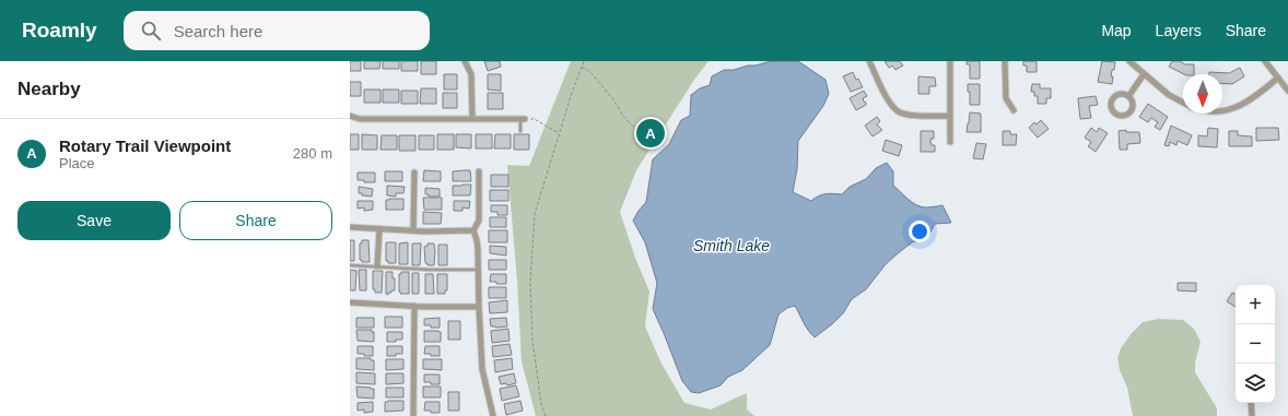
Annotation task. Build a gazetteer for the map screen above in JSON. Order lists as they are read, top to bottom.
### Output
{
  "water": ["Smith Lake"],
  "north": "bottom",
  "page": {
    "header": "Roamly",
    "search": "Search here",
    "nav": ["Map", "Layers", "Share"],
    "heading": "Nearby",
    "pins": "A",
    "list": [
      {
        "mark": "A",
        "name": "Rotary Trail Viewpoint",
        "note": "Place",
        "value": "280 m"
      }
    ],
    "buttons": ["Save", "Share"],
    "map_buttons": ["+", "−"]
  }
}
